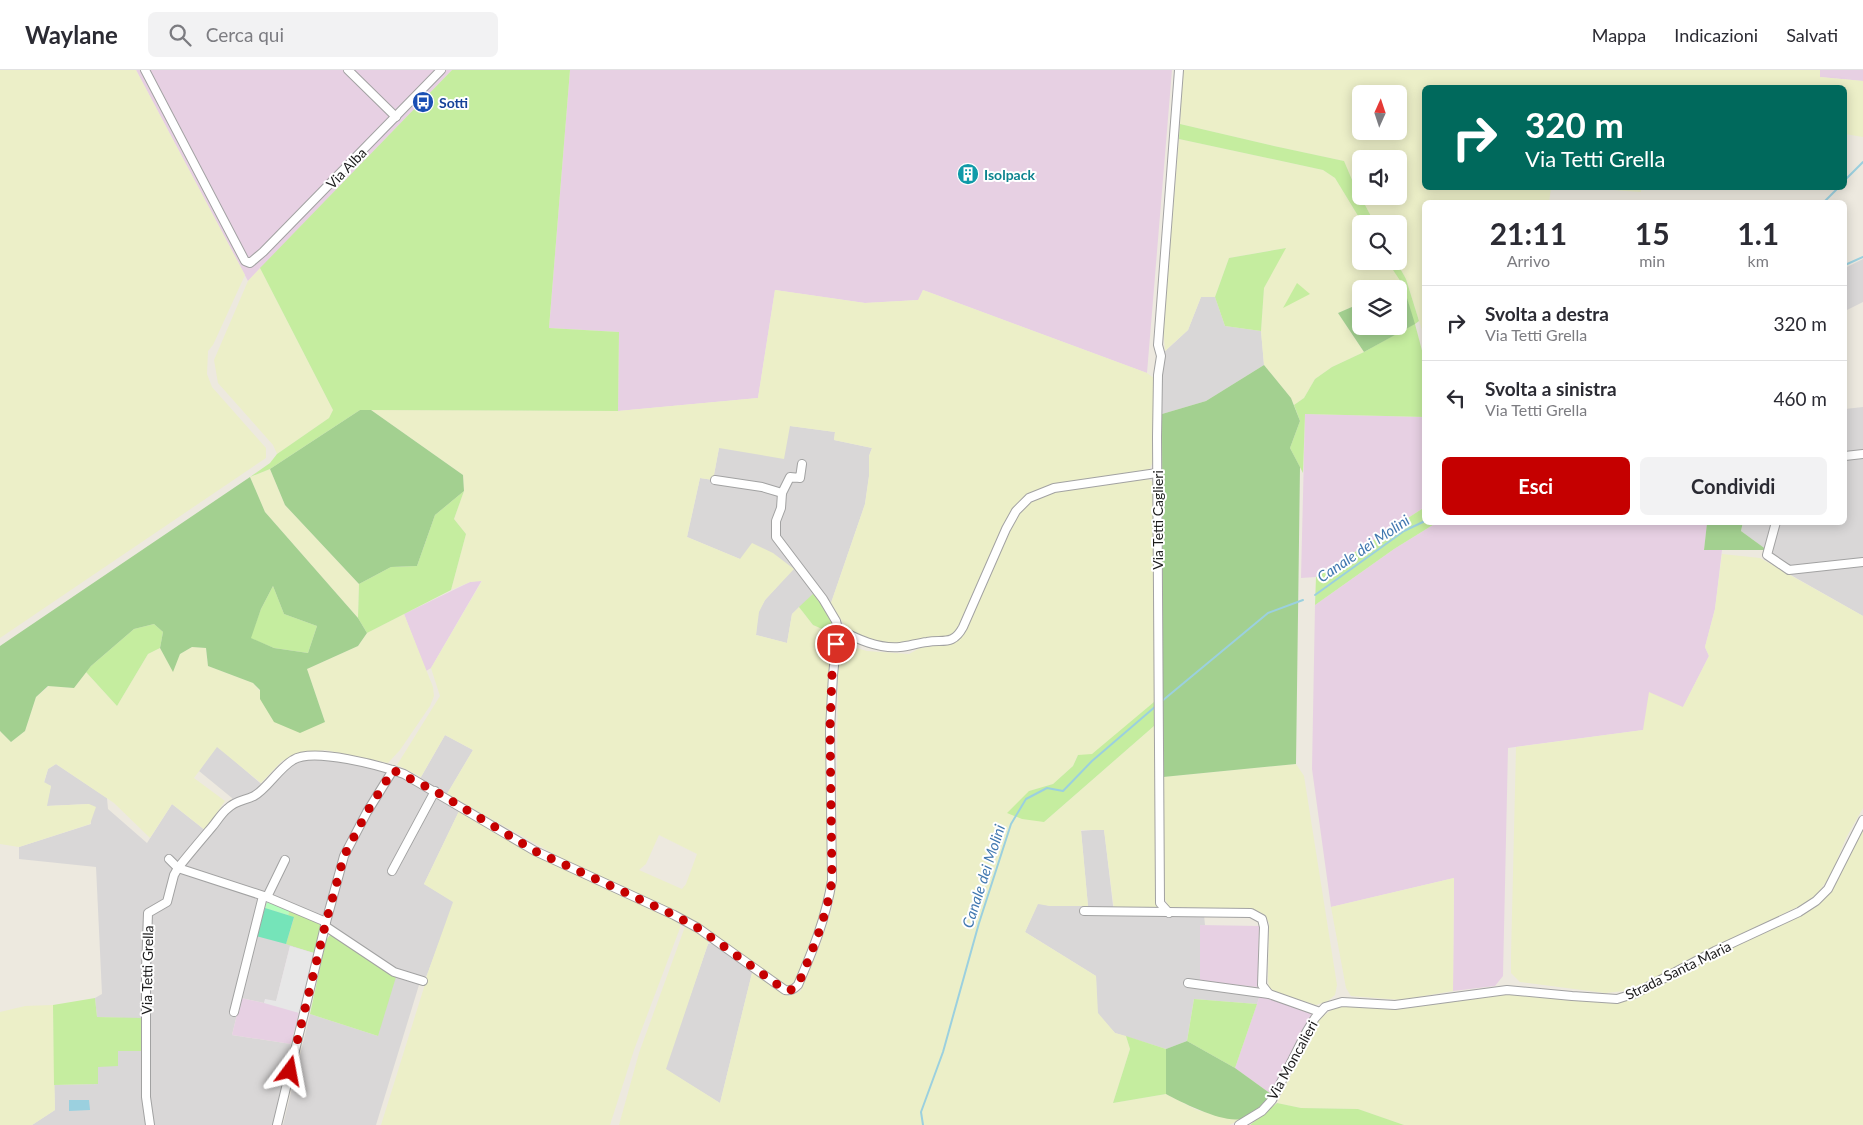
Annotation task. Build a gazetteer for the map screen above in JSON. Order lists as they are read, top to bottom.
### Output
{
  "streets": {
    "street": [
      "Via Alba",
      "Via Tetti Caglieri",
      "Via Tetti Grella",
      "Strada Santa Maria",
      "Via Moncalieri"
    ]
  },
  "crossings": [
    ["Strada Santa Maria", "Via Moncalieri"]
  ],
  "water": ["Canale dei Molini"],
  "places": {
    "bus stop": ["Sotti"],
    "building": ["Isolpack"]
  },
  "north": "top",
  "page": {
    "header": "Waylane",
    "search": "Cerca qui",
    "nav": ["Mappa", "Indicazioni", "Salvati"],
    "turn": ["320 m", "Via Tetti Grella"],
    "eta": [
      "21:11",
      "Arrivo",
      "15",
      "min",
      "1.1",
      "km"
    ],
    "list": [
      {
        "name": "Svolta a destra",
        "note": "Via Tetti Grella",
        "value": "320 m"
      },
      {
        "name": "Svolta a sinistra",
        "note": "Via Tetti Grella",
        "value": "460 m"
      }
    ],
    "buttons": ["Esci", "Condividi"]
  }
}
